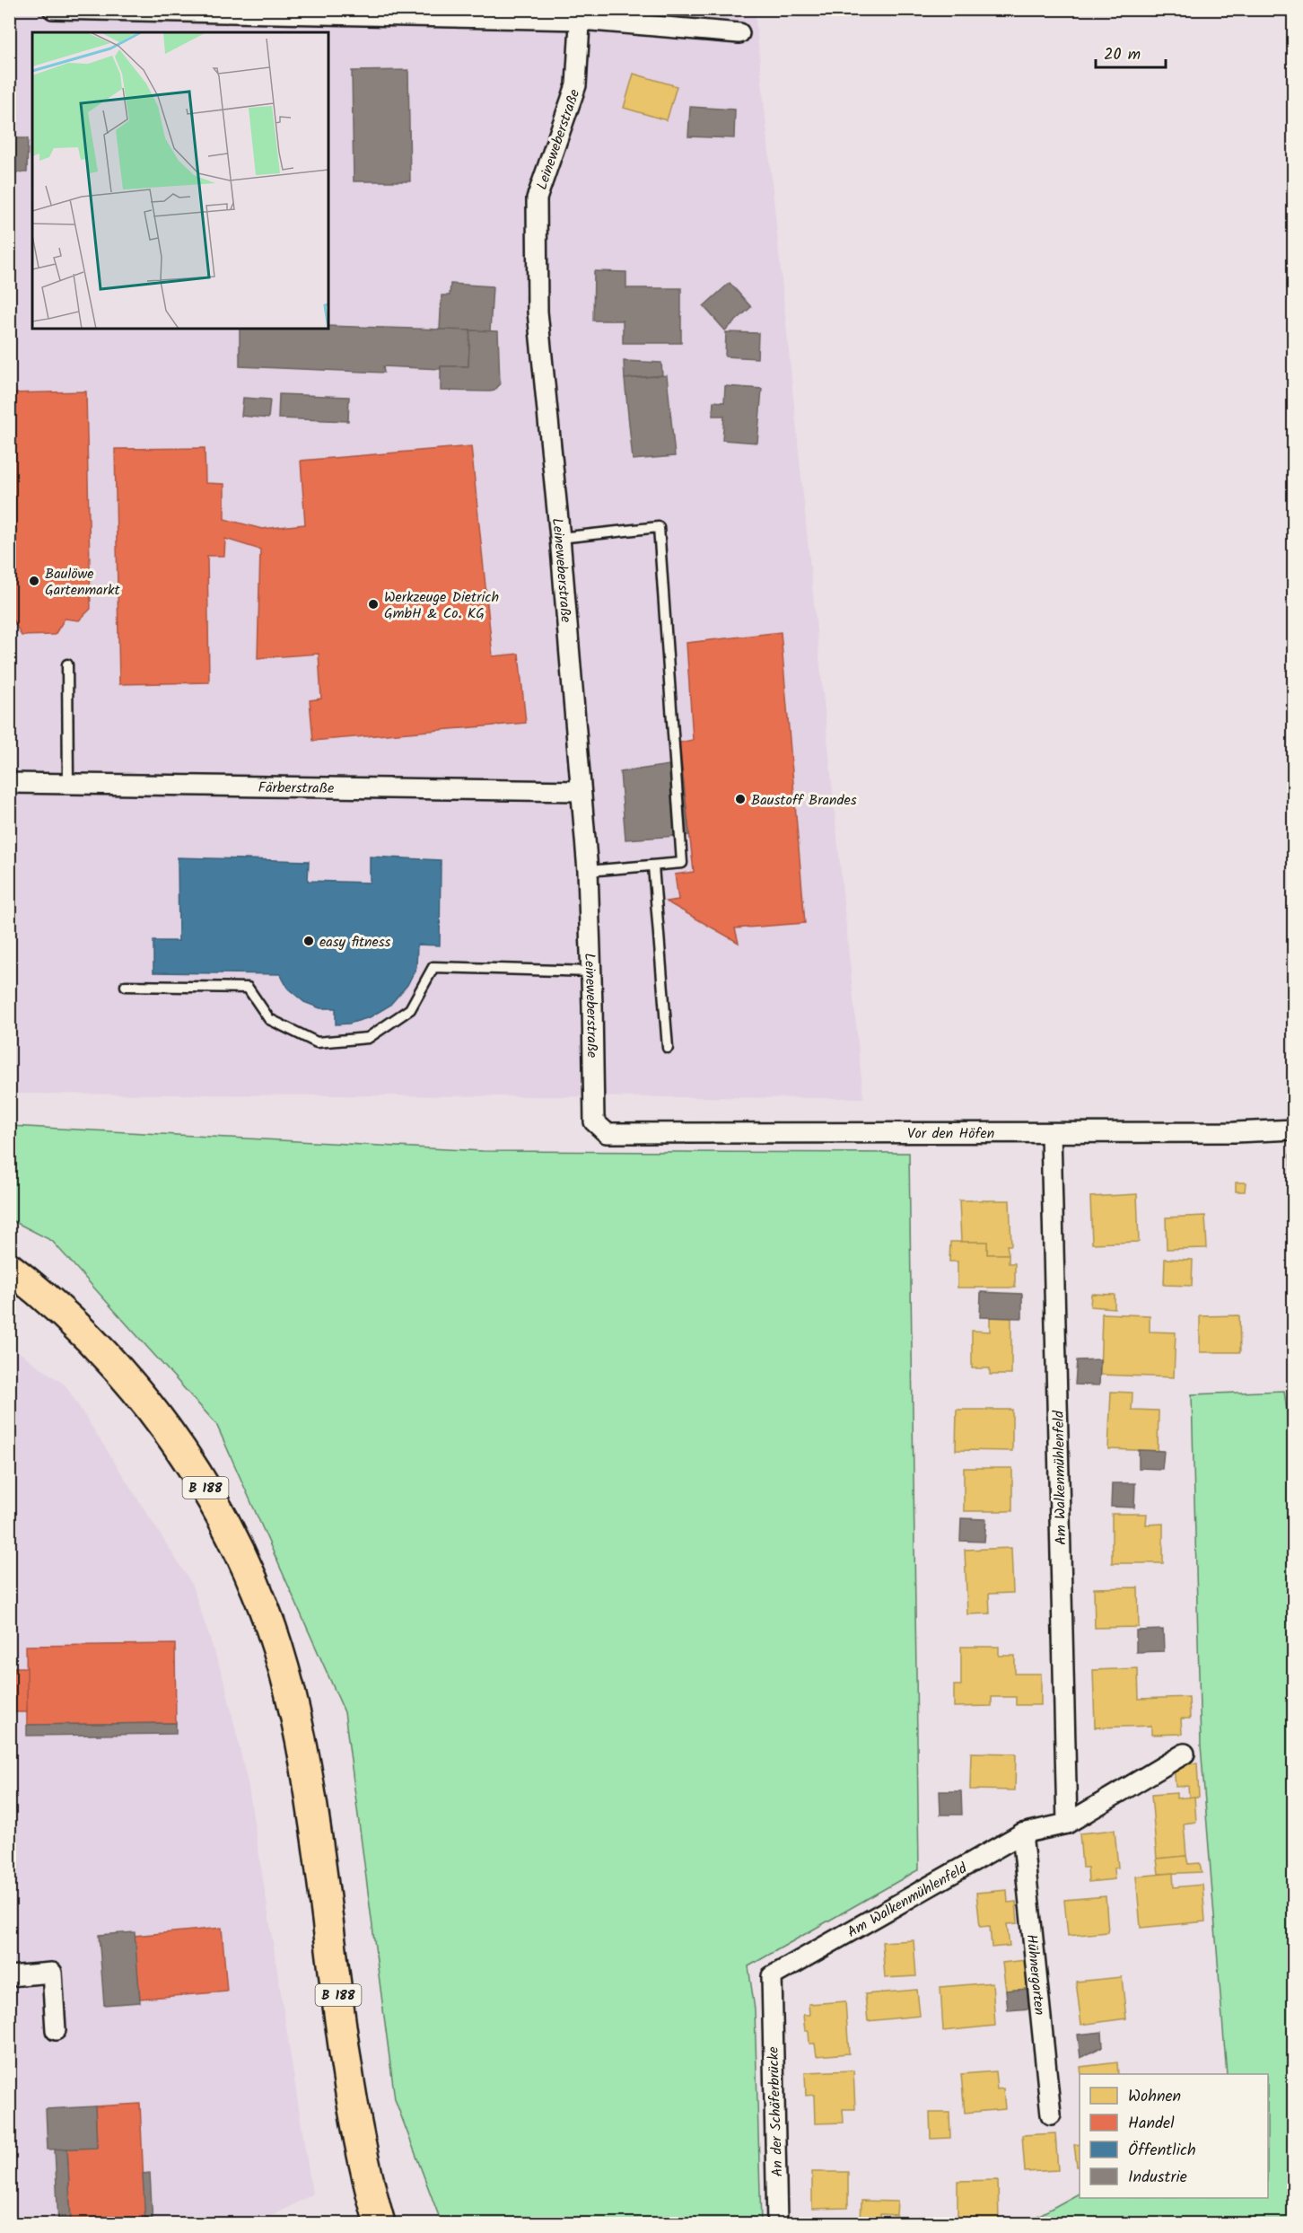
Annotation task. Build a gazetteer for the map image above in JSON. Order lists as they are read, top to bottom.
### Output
{
  "streets": {
    "main road": ["B 188"],
    "street": [
      "Leineweberstraße",
      "Färberstraße",
      "Vor den Höfen",
      "Am Walkenmühlenfeld",
      "Hühnergarten",
      "An der Schäferbrücke"
    ]
  },
  "crossings": [
    ["Leineweberstraße", "Färberstraße"],
    ["Leineweberstraße", "Vor den Höfen"],
    ["Vor den Höfen", "Am Walkenmühlenfeld"],
    ["Am Walkenmühlenfeld", "Hühnergarten"],
    ["Am Walkenmühlenfeld", "An der Schäferbrücke"]
  ],
  "places": [
    "Baulöwe Gartenmarkt",
    "Werkzeuge Dietrich GmbH & Co. KG",
    "Baustoff Brandes",
    "easy fitness"
  ],
  "legend": [
    "Wohnen",
    "Handel",
    "Öffentlich",
    "Industrie"
  ],
  "scale_bar": "20 m"
}
